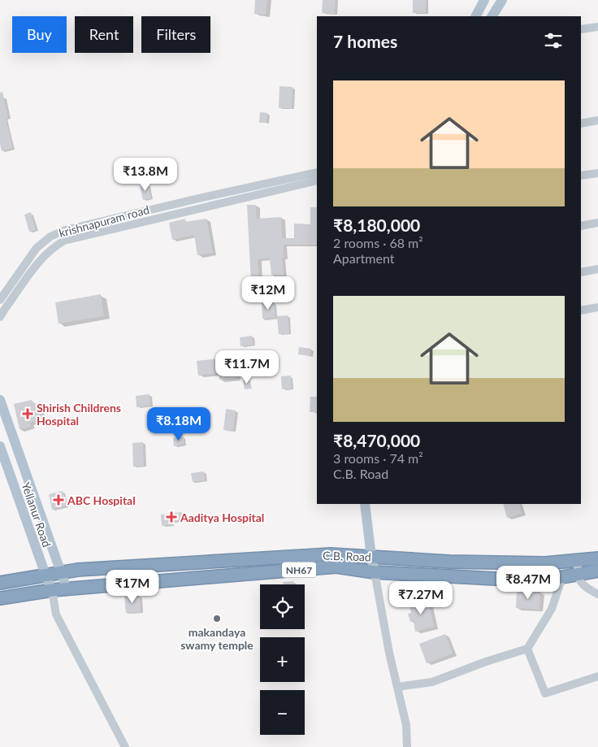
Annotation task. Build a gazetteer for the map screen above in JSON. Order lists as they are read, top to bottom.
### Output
{
  "streets": {
    "highway": ["C.B. Road", "NH67"],
    "main road": ["Yellanur Road"],
    "street": ["krishnapuram road"]
  },
  "crossings": [
    ["Yellanur Road", "C.B. Road"],
    ["Yellanur Road", "NH67"]
  ],
  "places": {
    "health": ["Shirish Childrens Hospital", "ABC Hospital", "Aaditya Hospital"],
    "other": ["makandaya swamy temple"]
  },
  "page": {
    "chip": ["Buy", "Rent", "Filters"],
    "heading": "7 homes",
    "list": [
      {
        "name": "₹8,180,000",
        "note": "2 rooms · 68 m² · Apartment"
      },
      {
        "name": "₹8,470,000",
        "note": "3 rooms · 74 m² · C.B. Road"
      }
    ],
    "price": [
      "₹13.8M",
      "₹12M",
      "₹11.7M",
      "₹8.18M",
      "₹8.47M",
      "₹17M",
      "₹7.27M"
    ],
    "map_buttons": ["+", "−"]
  }
}
